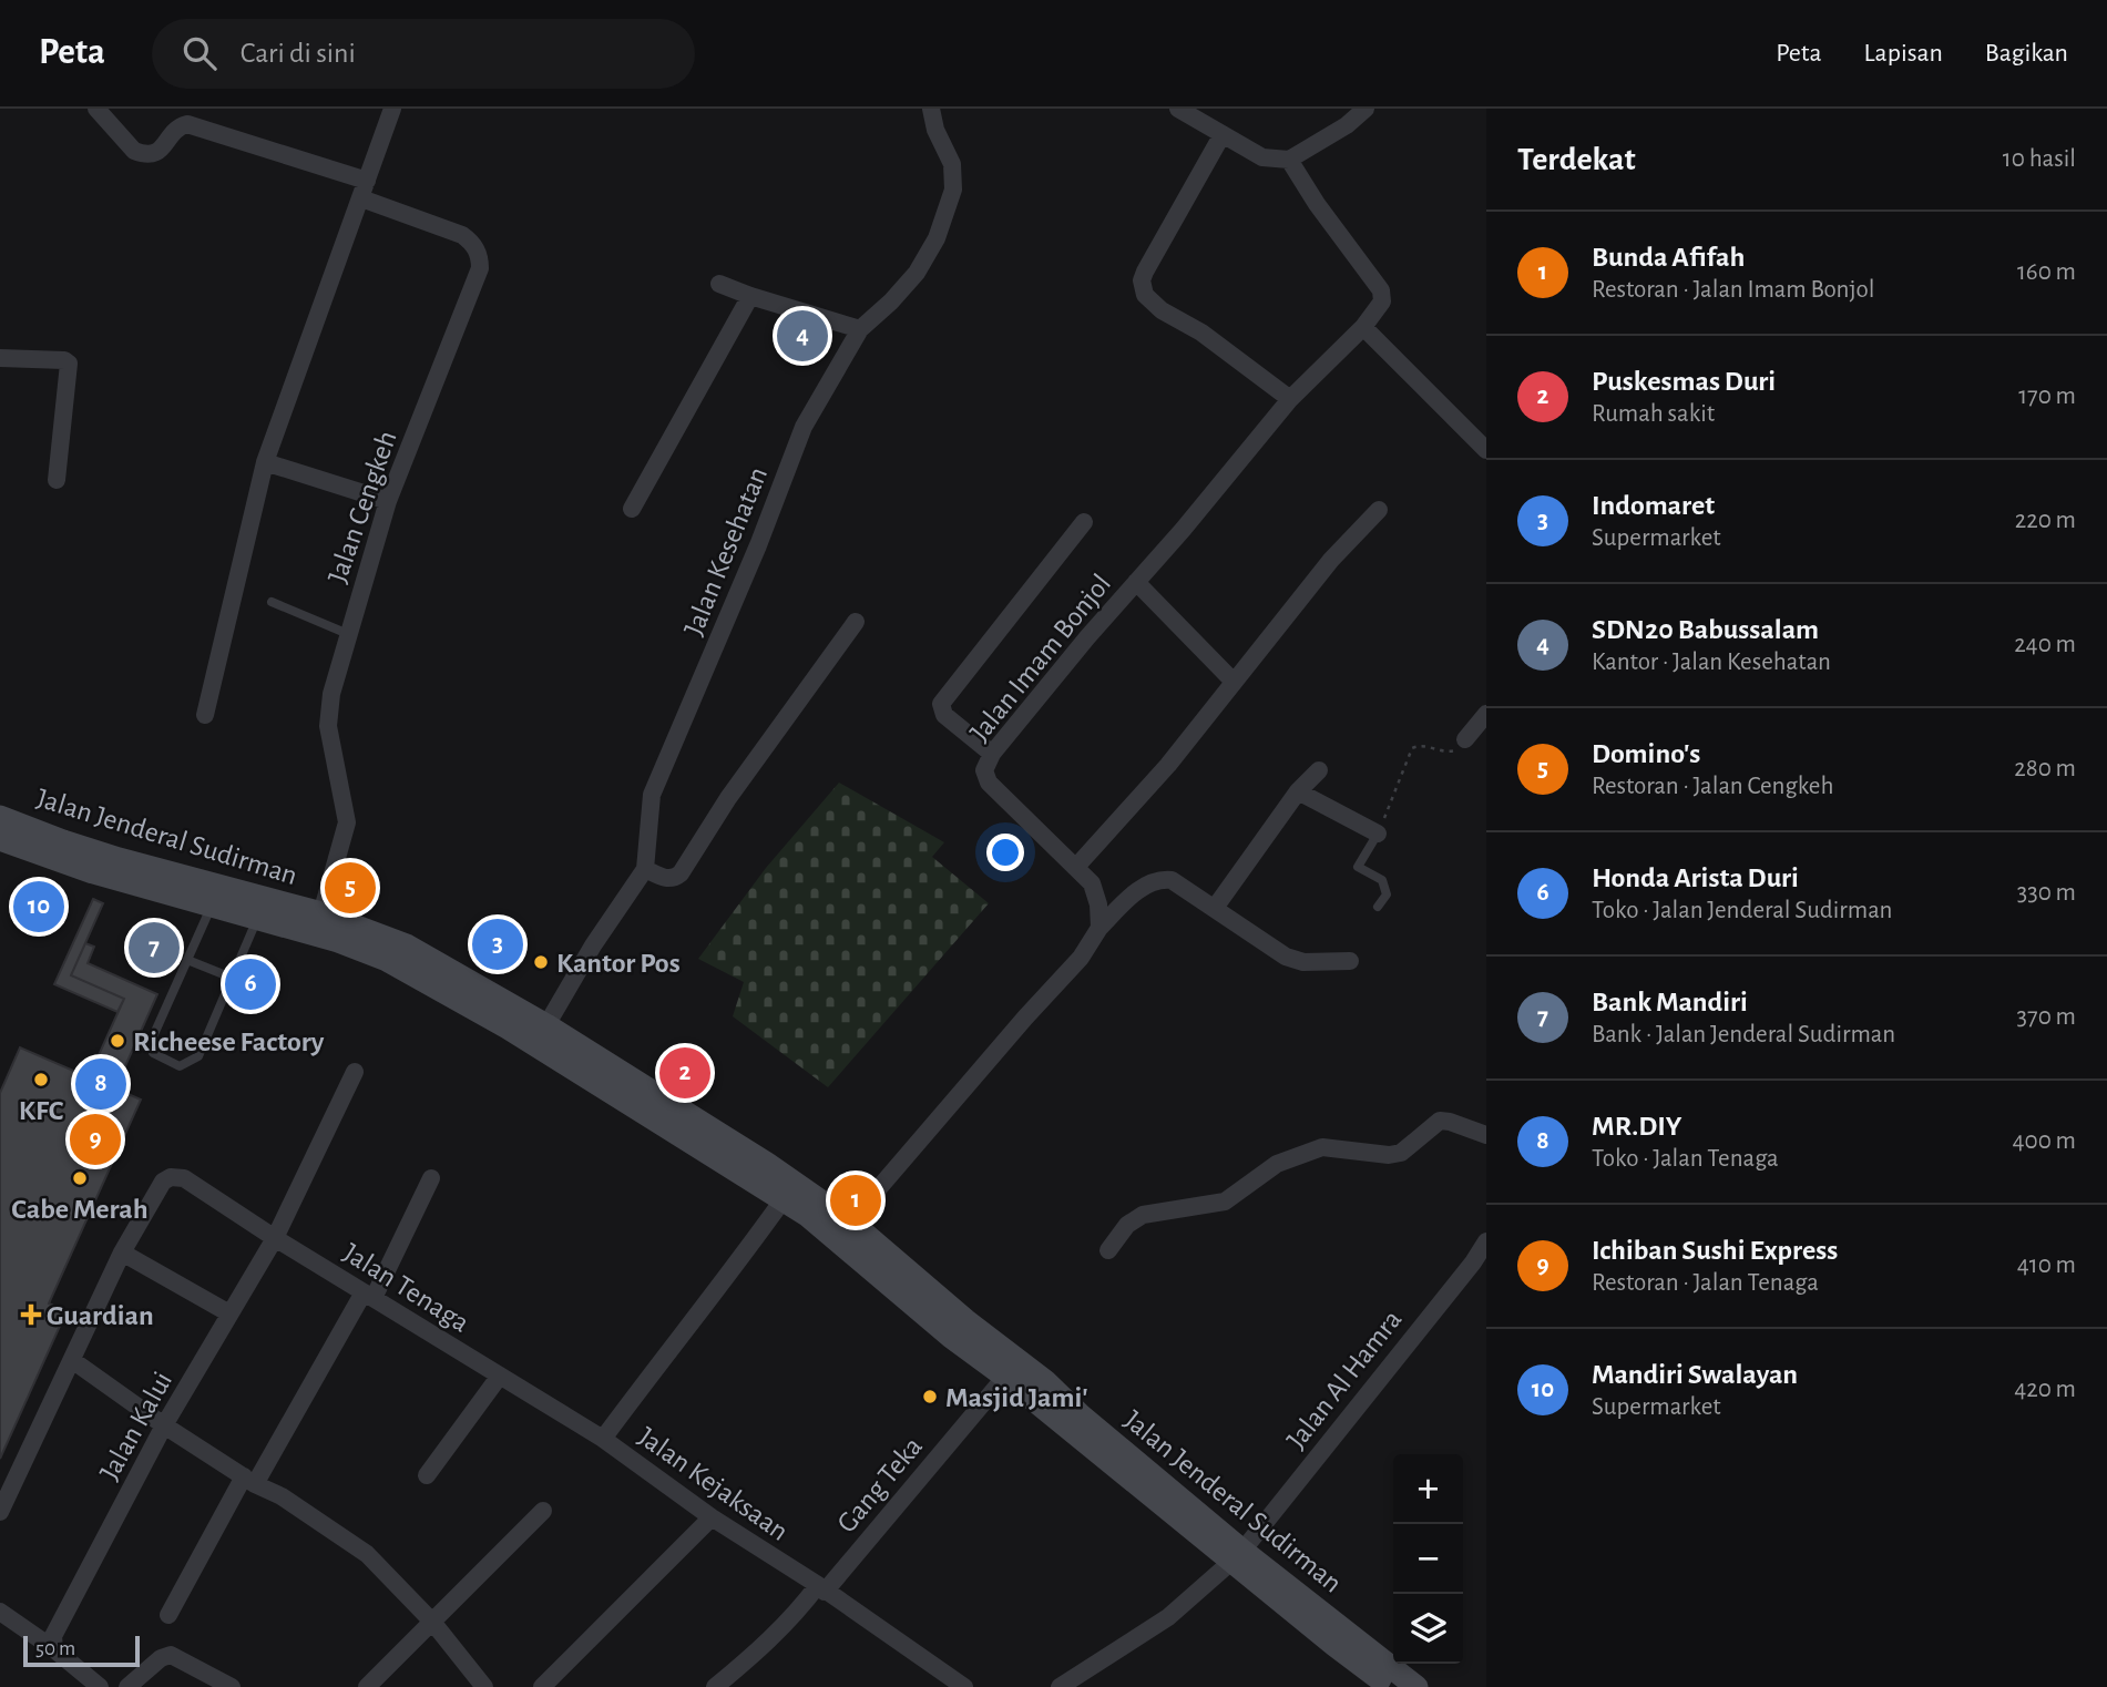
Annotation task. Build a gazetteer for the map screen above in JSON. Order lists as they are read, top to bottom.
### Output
{
  "streets": {
    "street": [
      "Jalan Cengkeh",
      "Jalan Kesehatan",
      "Jalan Imam Bonjol",
      "Jalan Jenderal Sudirman",
      "Jalan Tenaga",
      "Jalan Al Hamra",
      "Jalan Kalui",
      "Jalan Kejaksaan",
      "Gang Teka"
    ]
  },
  "crossings": [
    ["Jalan Cengkeh", "Jalan Jenderal Sudirman"],
    ["Jalan Kesehatan", "Jalan Jenderal Sudirman"],
    ["Jalan Jenderal Sudirman", "Jalan Al Hamra"],
    ["Jalan Jenderal Sudirman", "Jalan Kejaksaan"],
    ["Jalan Jenderal Sudirman", "Gang Teka"],
    ["Jalan Tenaga", "Jalan Kalui"],
    ["Jalan Tenaga", "Jalan Kejaksaan"],
    ["Jalan Kejaksaan", "Gang Teka"]
  ],
  "places": {
    "other": [
      "Kantor Pos",
      "Richeese Factory",
      "KFC",
      "Cabe Merah",
      "Masjid Jami'"
    ],
    "health": ["Guardian"]
  },
  "scale_bar": "50 m",
  "page": {
    "header": "Peta",
    "search": "Cari di sini",
    "nav": ["Peta", "Lapisan", "Bagikan"],
    "heading": ["Terdekat", "10 hasil"],
    "list": [
      {
        "mark": "1",
        "name": "Bunda Afifah",
        "note": "Restoran · Jalan Imam Bonjol",
        "value": "160 m"
      },
      {
        "mark": "2",
        "name": "Puskesmas Duri",
        "note": "Rumah sakit",
        "value": "170 m"
      },
      {
        "mark": "3",
        "name": "Indomaret",
        "note": "Supermarket",
        "value": "220 m"
      },
      {
        "mark": "4",
        "name": "SDN20 Babussalam",
        "note": "Kantor · Jalan Kesehatan",
        "value": "240 m"
      },
      {
        "mark": "5",
        "name": "Domino's",
        "note": "Restoran · Jalan Cengkeh",
        "value": "280 m"
      },
      {
        "mark": "6",
        "name": "Honda Arista Duri",
        "note": "Toko · Jalan Jenderal Sudirman",
        "value": "330 m"
      },
      {
        "mark": "7",
        "name": "Bank Mandiri",
        "note": "Bank · Jalan Jenderal Sudirman",
        "value": "370 m"
      },
      {
        "mark": "8",
        "name": "MR.DIY",
        "note": "Toko · Jalan Tenaga",
        "value": "400 m"
      },
      {
        "mark": "9",
        "name": "Ichiban Sushi Express",
        "note": "Restoran · Jalan Tenaga",
        "value": "410 m"
      },
      {
        "mark": "10",
        "name": "Mandiri Swalayan",
        "note": "Supermarket",
        "value": "420 m"
      }
    ],
    "pins": [
      "4",
      "5",
      "10",
      "3",
      "7",
      "6",
      "2",
      "8",
      "9",
      "1"
    ],
    "map_buttons": ["+", "−"],
    "scale": "50 m"
  }
}
